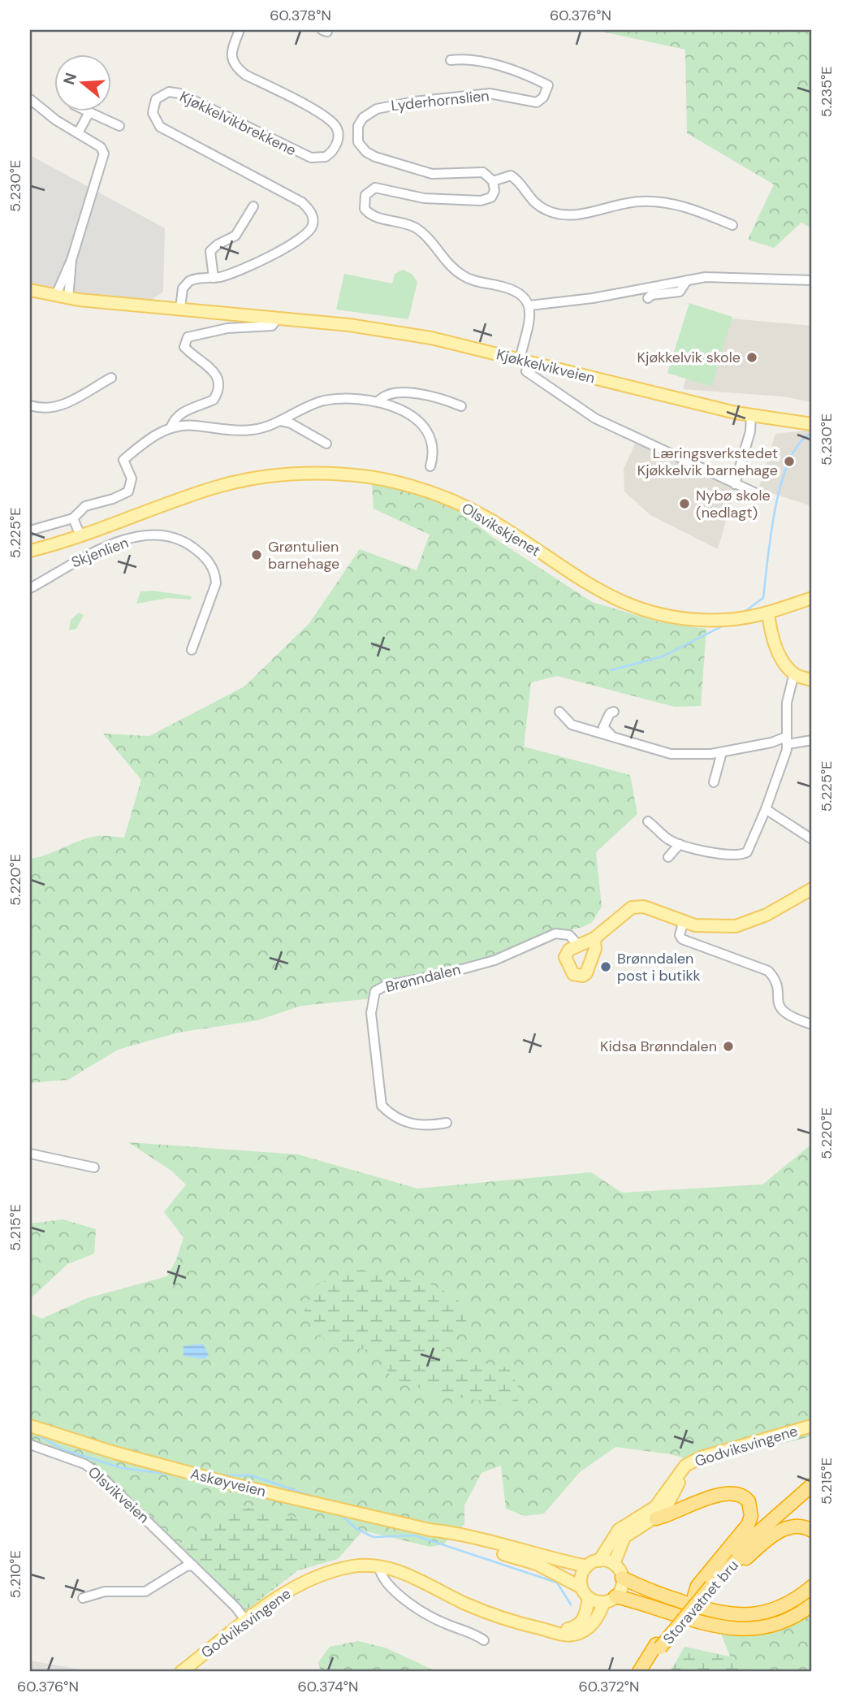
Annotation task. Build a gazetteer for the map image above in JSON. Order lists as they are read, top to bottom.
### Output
{
  "streets": {
    "highway": ["Storavatnet bru"],
    "main road": [
      "Kjøkkelvikveien",
      "Olsvikskjenet",
      "Godviksvingene",
      "Askøyveien"
    ],
    "street": [
      "Lyderhornslien",
      "Kjøkkelvikbrekkene",
      "Skjenlien",
      "Brønndalen",
      "Olsvikveien"
    ]
  },
  "crossings": [
    ["Kjøkkelvikbrekkene", "Kjøkkelvikveien"],
    ["Godviksvingene", "Askøyveien"],
    ["Godviksvingene", "Olsvikveien"]
  ],
  "places": [
    "Kjøkkelvik skole",
    "Læringsverkstedet Kjøkkelvik barnehage",
    "Nybø skole (nedlagt)",
    "Grøntulien barnehage",
    "Brønndalen post i butikk",
    "Kidsa Brønndalen"
  ],
  "north": "left",
  "coordinates": [
    "60.378°N",
    "60.376°N",
    "5.235°E",
    "5.230°E",
    "5.225°E",
    "5.220°E",
    "5.215°E",
    "5.210°E",
    "60.374°N",
    "60.372°N"
  ]
}
